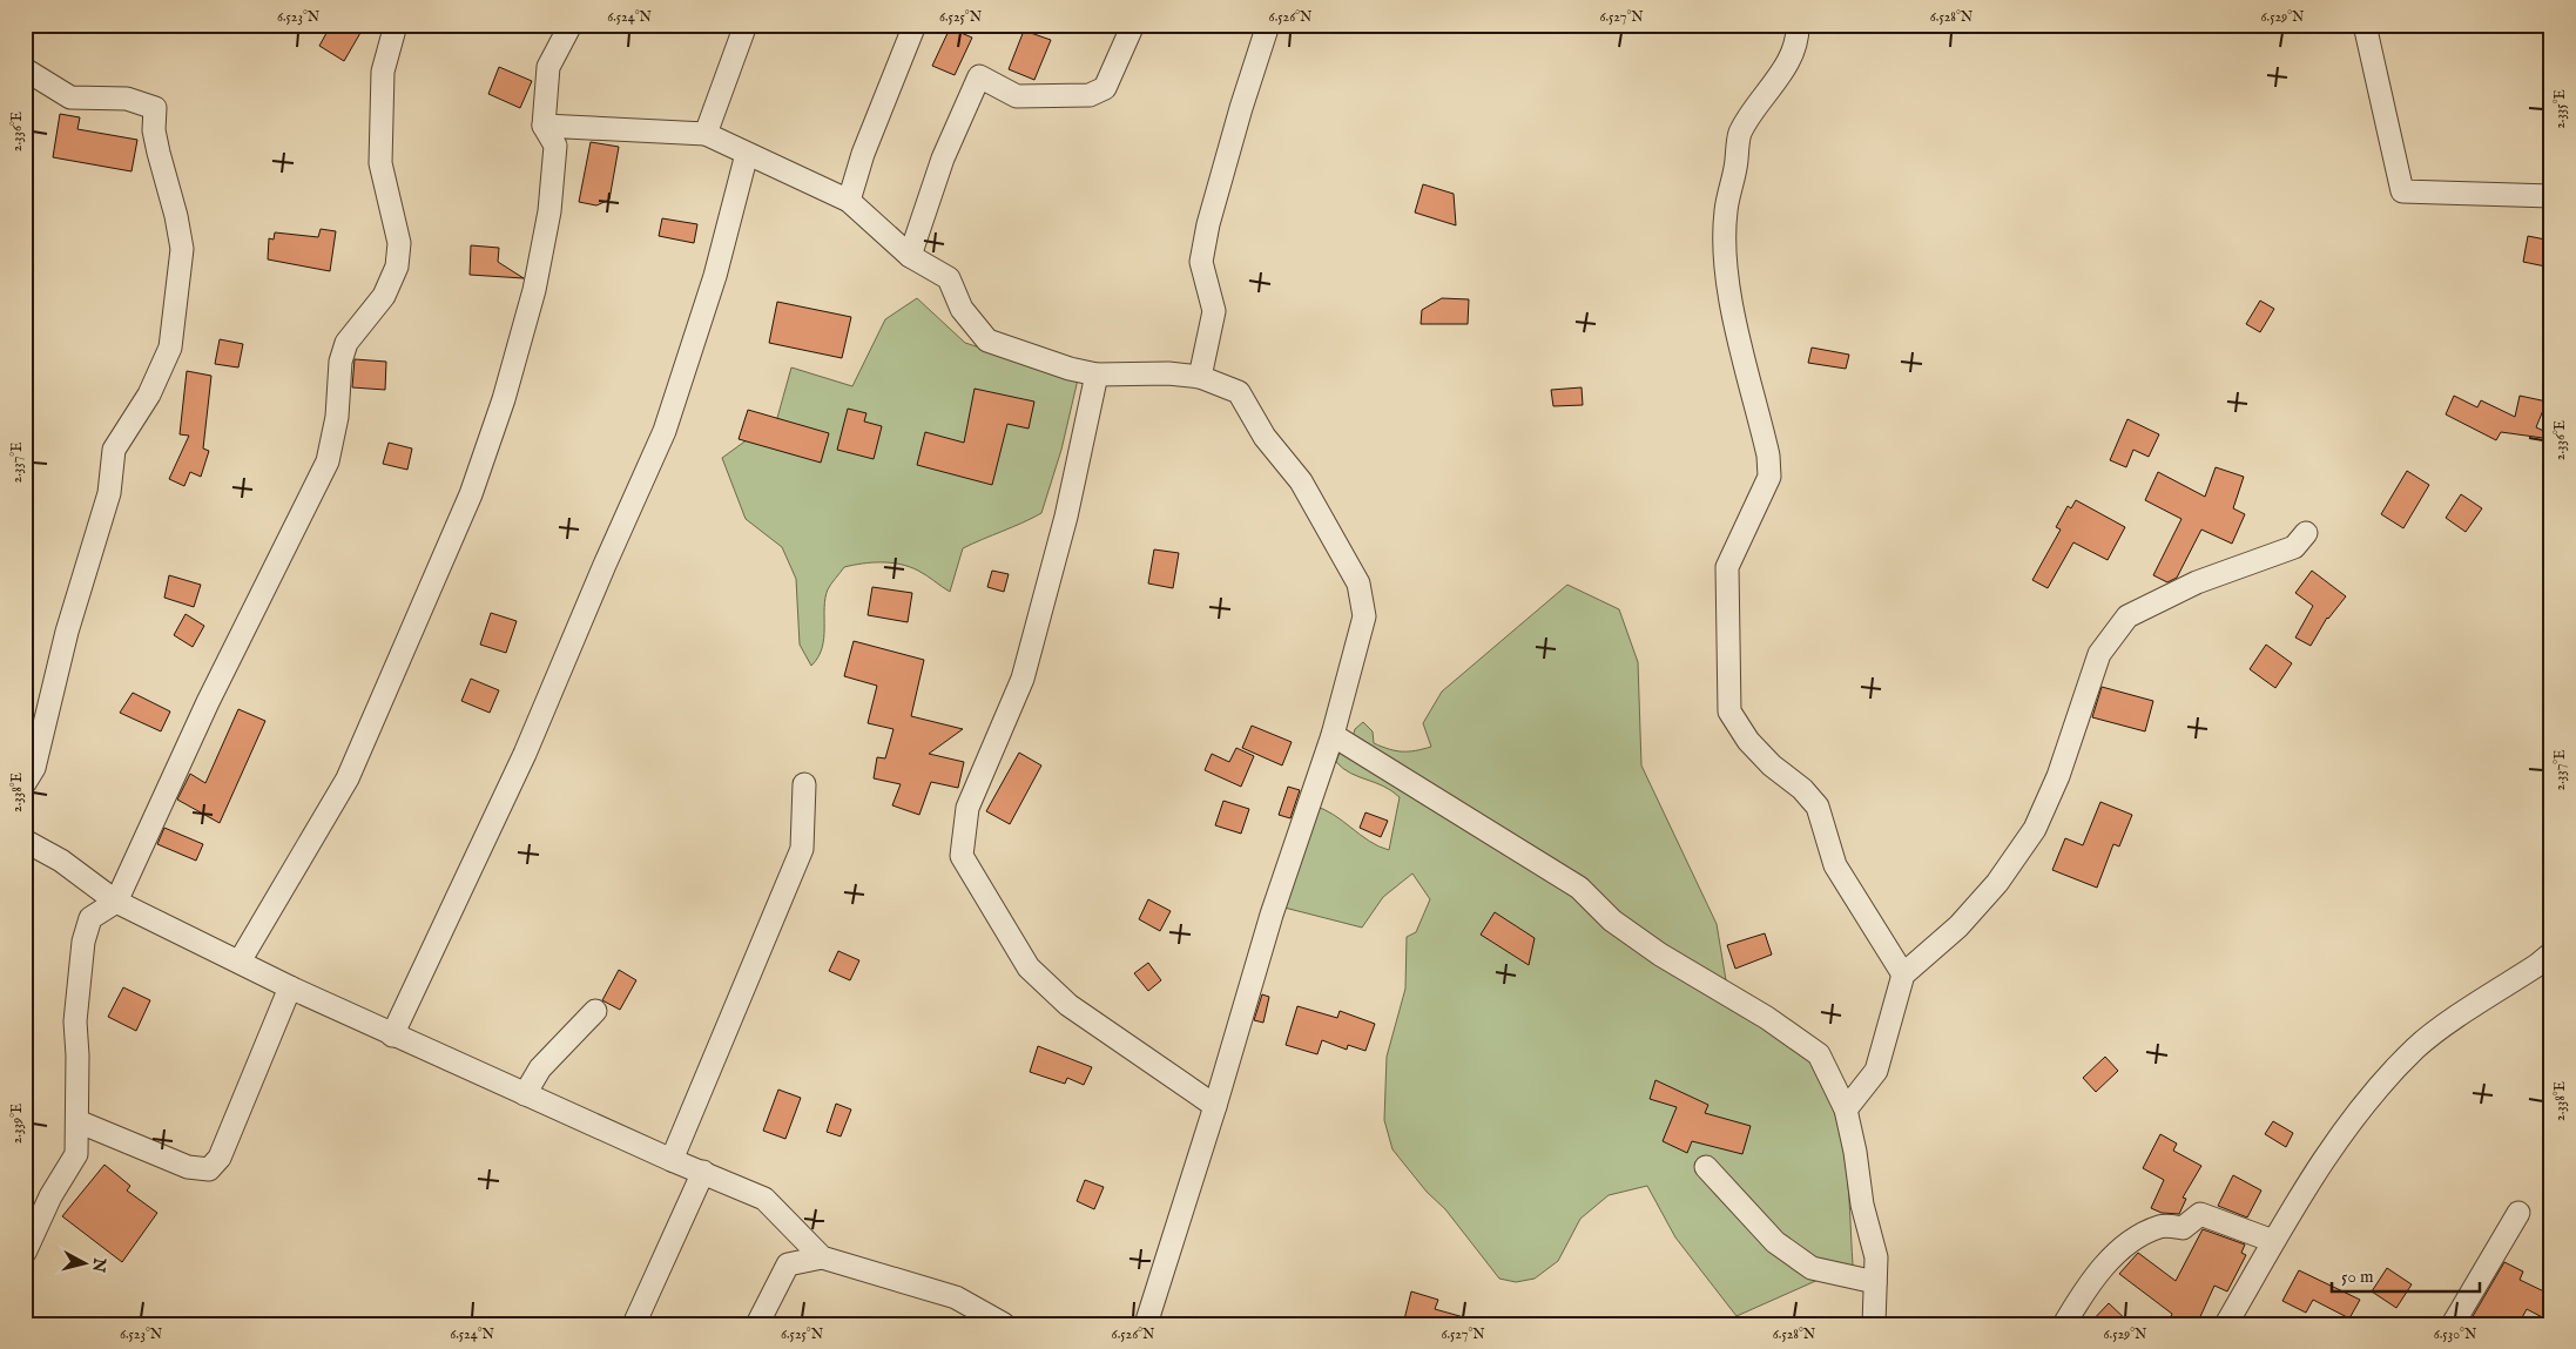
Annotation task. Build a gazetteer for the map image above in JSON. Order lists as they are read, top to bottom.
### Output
{
  "scale_bar": "50 m",
  "north": "right",
  "coordinates": [
    "6.523°N",
    "6.524°N",
    "6.525°N",
    "6.526°N",
    "6.527°N",
    "6.528°N",
    "6.529°N",
    "2.335°E",
    "2.336°E",
    "2.337°E",
    "2.338°E",
    "2.339°E",
    "6.530°N"
  ]
}
